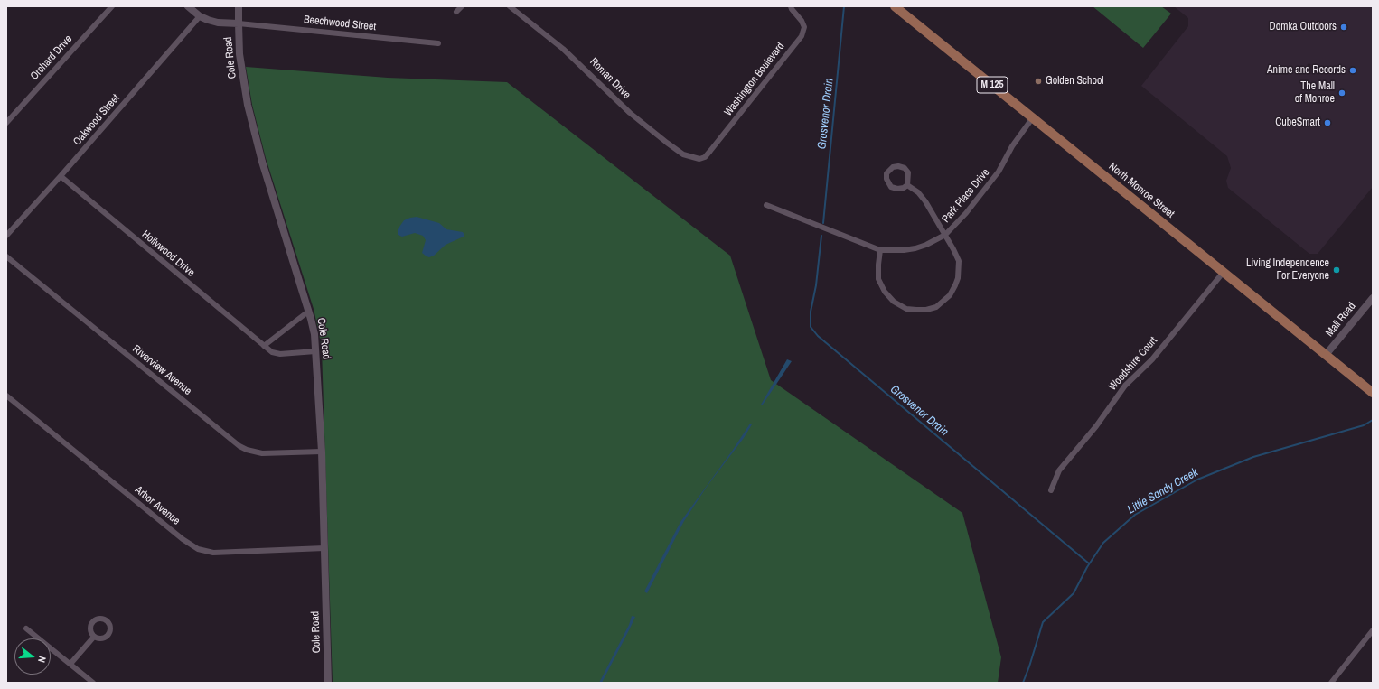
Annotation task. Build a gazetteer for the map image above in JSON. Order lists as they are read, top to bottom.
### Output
{
  "streets": {
    "main road": ["M 125", "North Monroe Street"],
    "street": [
      "Beechwood Street",
      "Orchard Drive",
      "Cole Road",
      "Roman Drive",
      "Washington Boulevard",
      "Oakwood Street",
      "Park Place Drive",
      "Hollywood Drive",
      "Mall Road",
      "Woodshire Court",
      "Riverview Avenue",
      "Arbor Avenue"
    ]
  },
  "crossings": [
    ["Beechwood Street", "Cole Road"],
    ["Cole Road", "Hollywood Drive"],
    ["Cole Road", "Riverview Avenue"],
    ["Cole Road", "Arbor Avenue"],
    ["Roman Drive", "Washington Boulevard"],
    ["Oakwood Street", "Hollywood Drive"],
    ["North Monroe Street", "Park Place Drive"],
    ["North Monroe Street", "Mall Road"],
    ["North Monroe Street", "Woodshire Court"]
  ],
  "water": ["Grosvenor Drain", "Little Sandy Creek"],
  "places": [
    "Domka Outdoors",
    "Anime and Records",
    "Golden School",
    "The Mall of Monroe",
    "CubeSmart",
    "Living Independence For Everyone"
  ],
  "north": "right"
}
